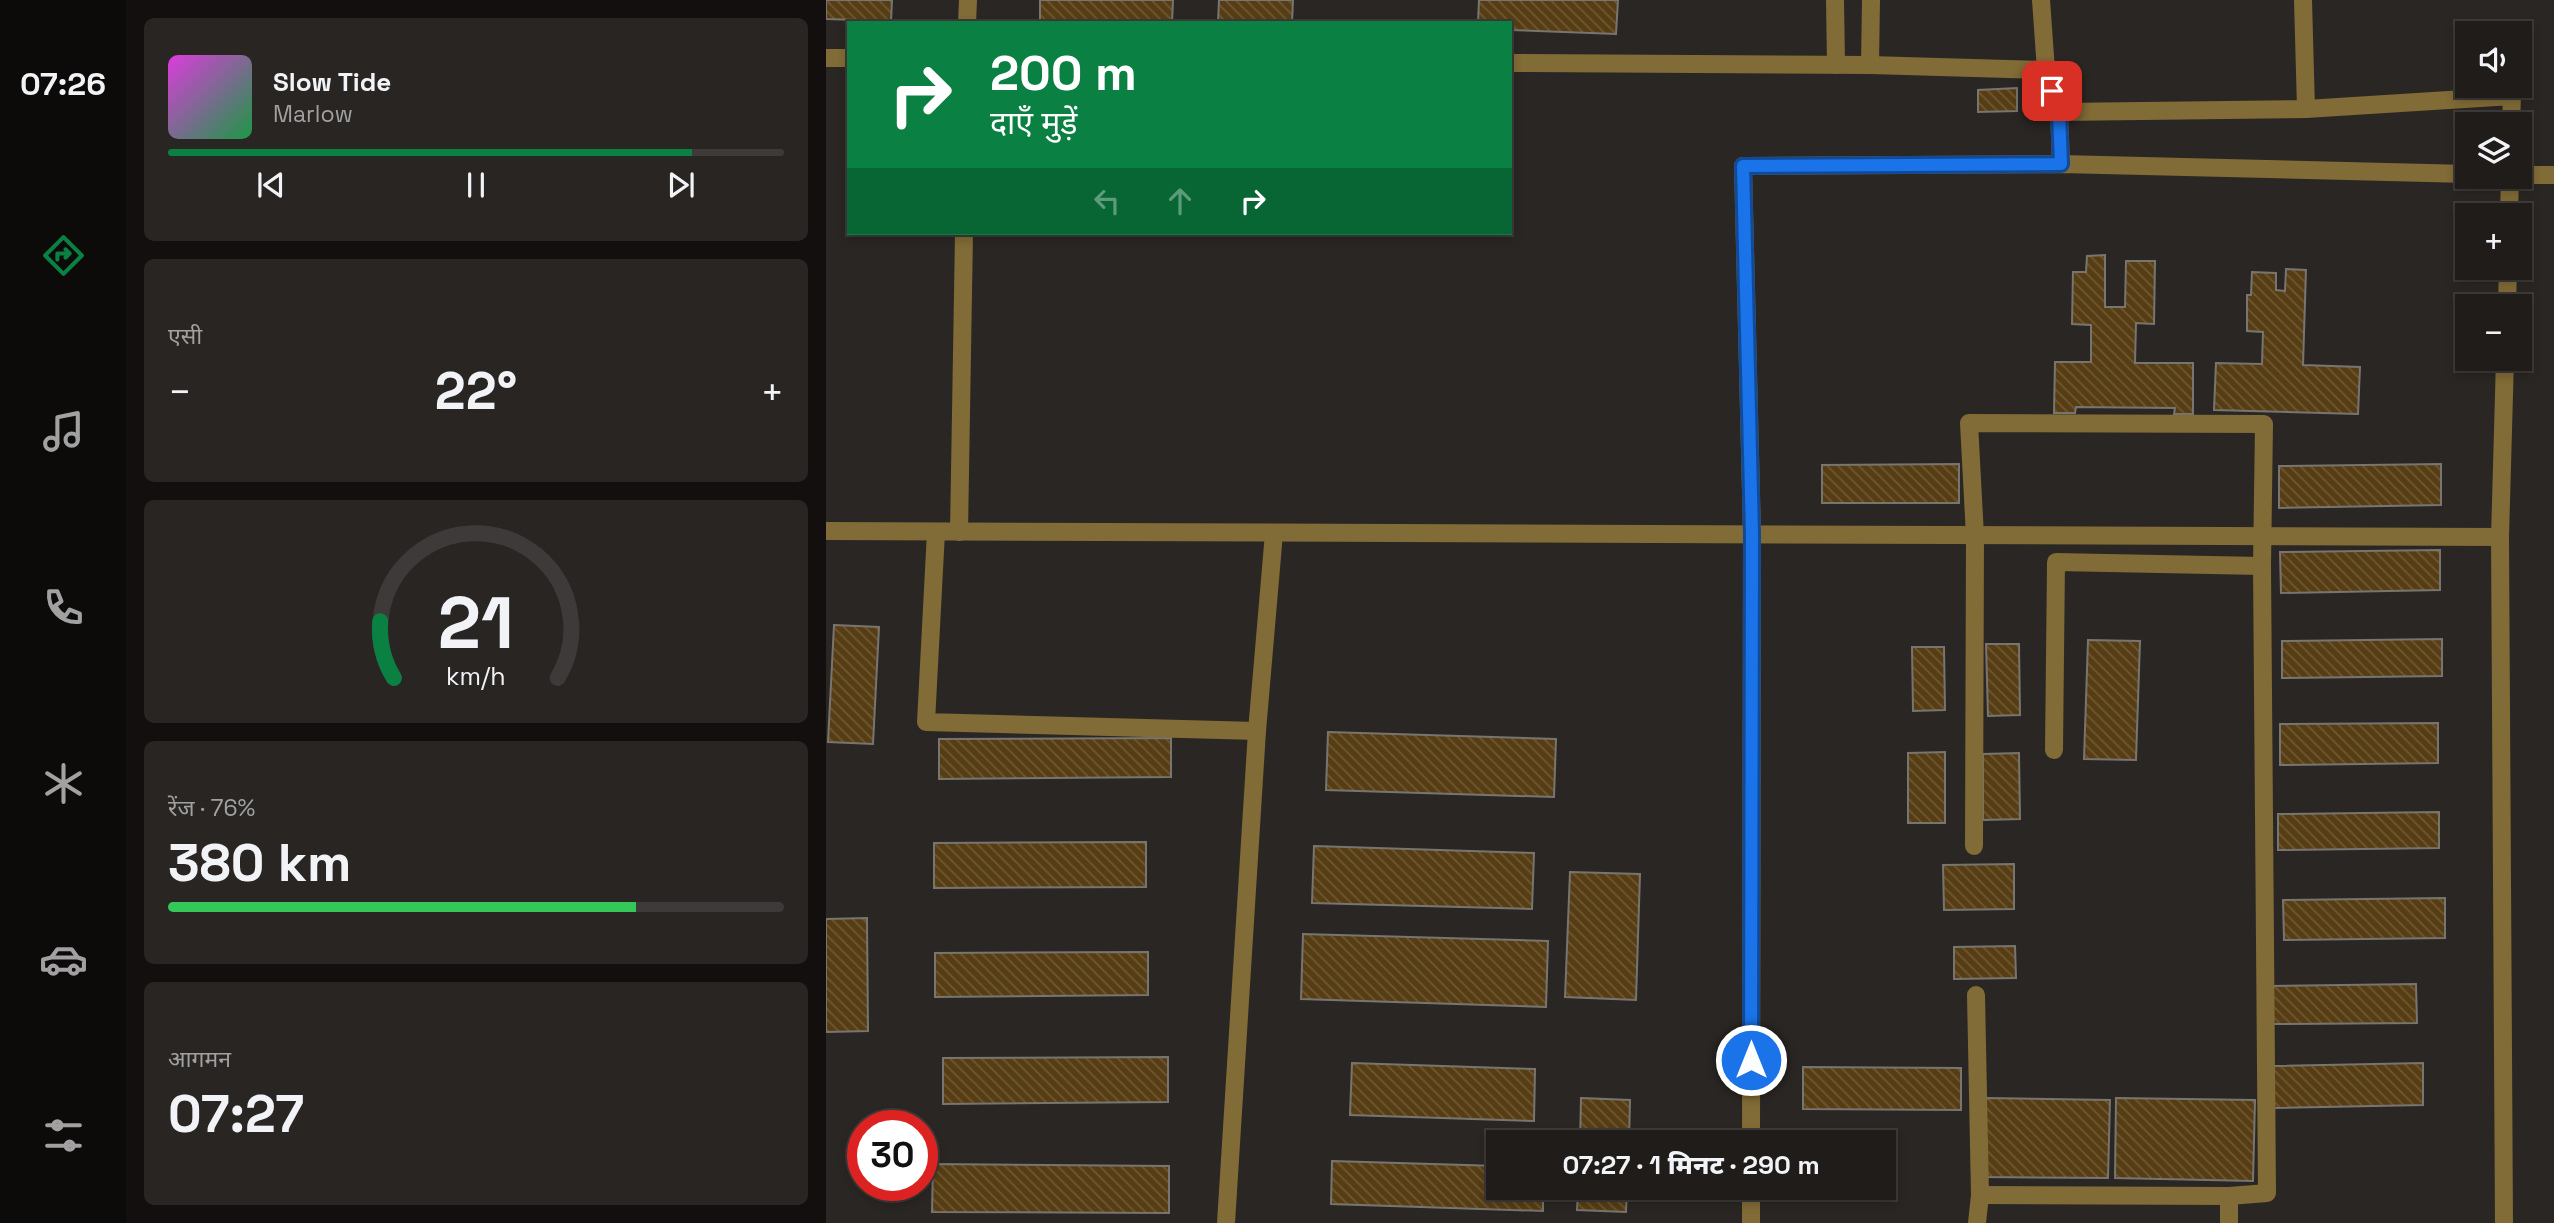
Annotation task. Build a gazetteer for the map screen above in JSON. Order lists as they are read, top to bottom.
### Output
{
  "page": {
    "tabs": "07:26",
    "map_buttons": ["+", "−"],
    "turn": ["200 m", "दाएँ मुड़ें"],
    "song": ["Slow Tide", "Marlow"],
    "tile": [
      "एसी",
      ["रेंज · 76%", "380 km"],
      ["आगमन", "07:27"]
    ],
    "heat": ["−", "22°", "+"],
    "limit": "30",
    "trip": "07:27 · 1 मिनट · 290 m",
    "gauge": ["21", "km/h"]
  }
}
